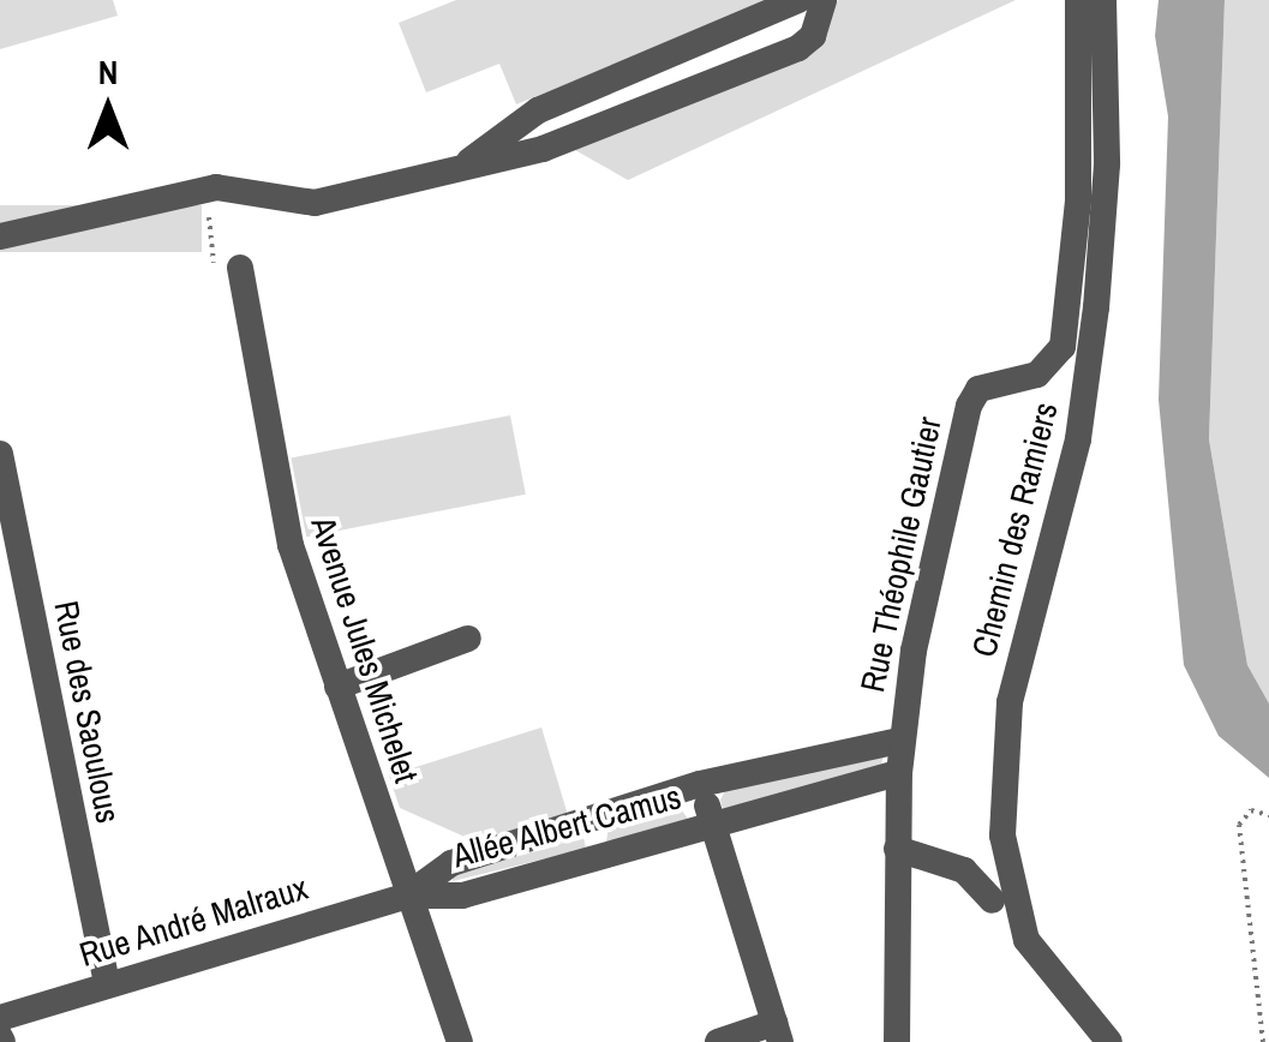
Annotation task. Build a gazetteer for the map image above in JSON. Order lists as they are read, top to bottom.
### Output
{
  "streets": {
    "street": [
      "Chemin des Ramiers",
      "Rue Théophile Gautier",
      "Avenue Jules Michelet",
      "Rue des Saoulous",
      "Allée Albert Camus",
      "Rue André Malraux"
    ]
  },
  "crossings": [
    ["Rue Théophile Gautier", "Allée Albert Camus"],
    ["Avenue Jules Michelet", "Allée Albert Camus"],
    ["Avenue Jules Michelet", "Rue André Malraux"],
    ["Rue des Saoulous", "Rue André Malraux"],
    ["Allée Albert Camus", "Rue André Malraux"]
  ],
  "north": "top"
}
